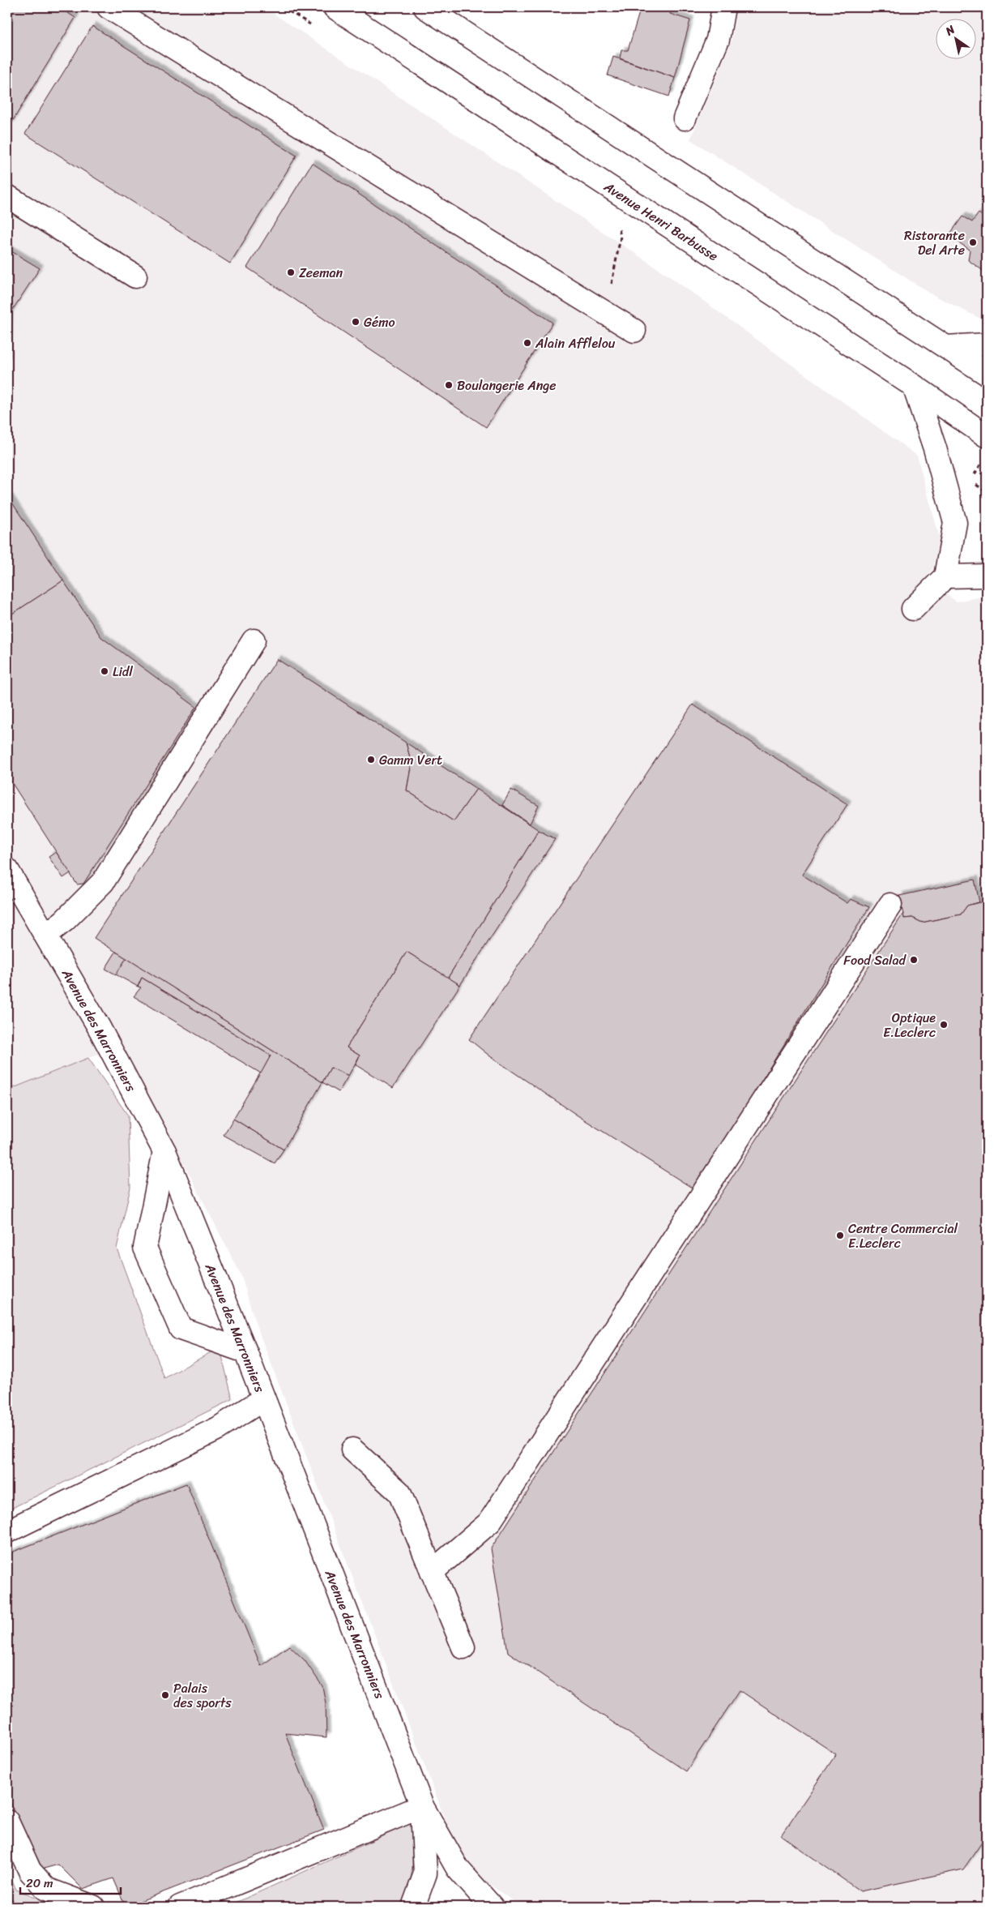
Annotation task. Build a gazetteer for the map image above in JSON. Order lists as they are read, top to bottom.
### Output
{
  "streets": {
    "main road": ["Avenue Henri Barbusse", "Avenue des Marronniers"]
  },
  "places": [
    "Ristorante Del Arte",
    "Zeeman",
    "Gémo",
    "Alain Afflelou",
    "Boulangerie Ange",
    "Lidl",
    "Gamm Vert",
    "Food Salad",
    "Optique E.Leclerc",
    "Centre Commercial E.Leclerc",
    "Palais des sports"
  ],
  "scale_bar": "20 m",
  "north": "top left"
}
